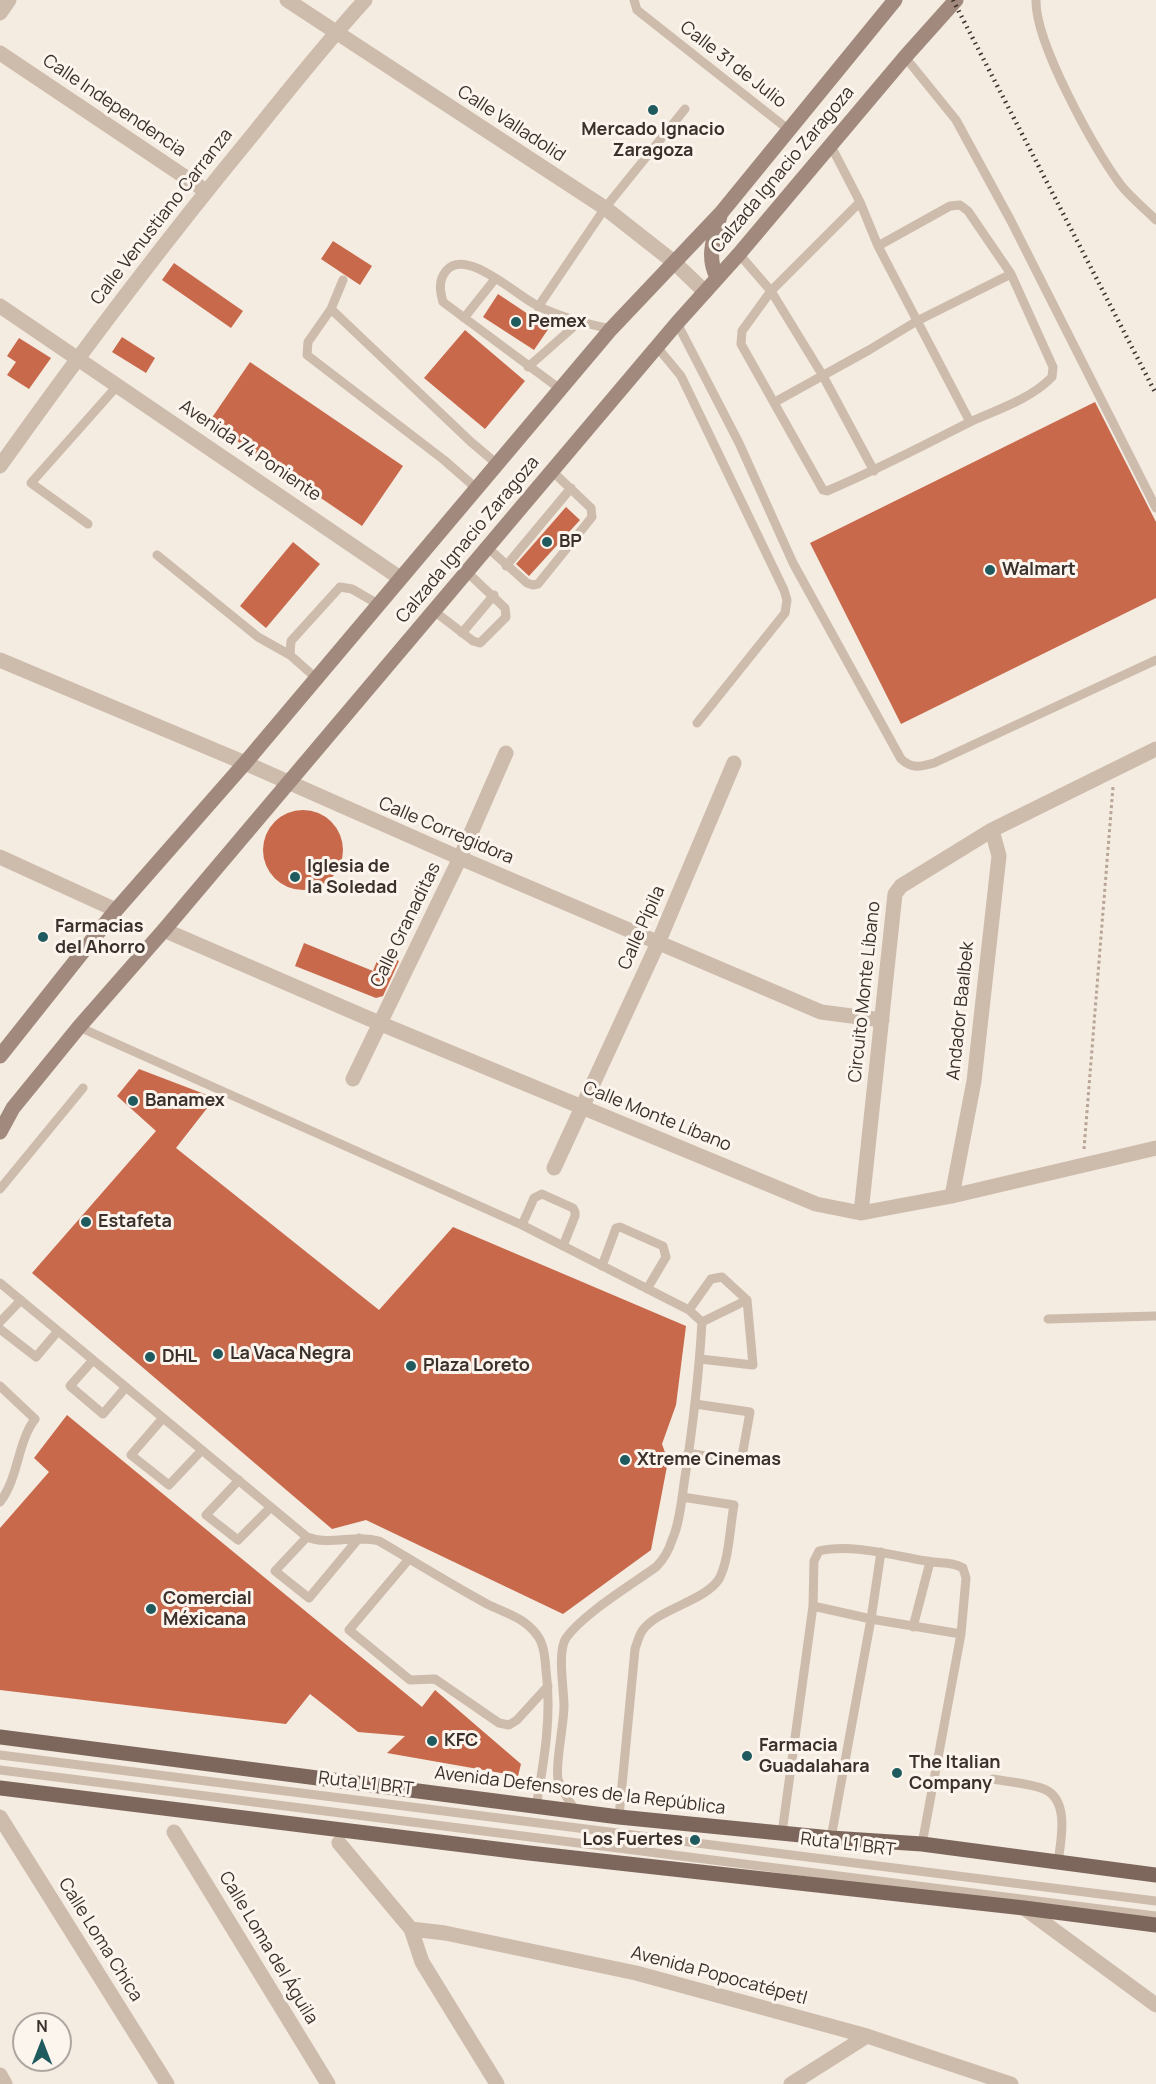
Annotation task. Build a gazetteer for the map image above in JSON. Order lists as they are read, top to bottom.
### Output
{
  "streets": {
    "main road": ["Calzada Ignacio Zaragoza", "Avenida Defensores de la República"],
    "street": [
      "Calle Independencia",
      "Calle Valladolid",
      "Calle Venustiano Carranza",
      "Avenida 74 Poniente",
      "Calle Corregidora",
      "Calle Granaditas",
      "Calle Pípila",
      "Circuito Monte Líbano",
      "Andador Baalbek",
      "Calle Monte Líbano",
      "Calle Loma Chica",
      "Calle Loma del Águila",
      "Avenida Popocatépetl"
    ],
    "lane": ["Calle 31 de Julio", "Ruta L1 BRT"]
  },
  "crossings": [
    ["Calle 31 de Julio", "Calzada Ignacio Zaragoza"],
    ["Calle Independencia", "Calle Venustiano Carranza"],
    ["Calle Valladolid", "Calzada Ignacio Zaragoza"],
    ["Calle Valladolid", "Calle Venustiano Carranza"],
    ["Calzada Ignacio Zaragoza", "Avenida 74 Poniente"],
    ["Calzada Ignacio Zaragoza", "Calle Corregidora"],
    ["Calzada Ignacio Zaragoza", "Calle Monte Líbano"],
    ["Calle Venustiano Carranza", "Avenida 74 Poniente"],
    ["Calle Corregidora", "Calle Granaditas"],
    ["Calle Corregidora", "Calle Pípila"],
    ["Calle Corregidora", "Circuito Monte Líbano"],
    ["Calle Granaditas", "Calle Monte Líbano"],
    ["Calle Pípila", "Calle Monte Líbano"],
    ["Circuito Monte Líbano", "Andador Baalbek"],
    ["Circuito Monte Líbano", "Calle Monte Líbano"],
    ["Andador Baalbek", "Calle Monte Líbano"]
  ],
  "places": [
    "Mercado Ignacio Zaragoza",
    "Pemex",
    "BP",
    "Walmart",
    "Iglesia de la Soledad",
    "Farmacias del Ahorro",
    "Banamex",
    "Estafeta",
    "La Vaca Negra",
    "DHL",
    "Plaza Loreto",
    "Xtreme Cinemas",
    "Comercial Méxicana",
    "KFC",
    "Farmacia Guadalahara",
    "The Italian Company",
    "Los Fuertes"
  ],
  "north": "top"
}
